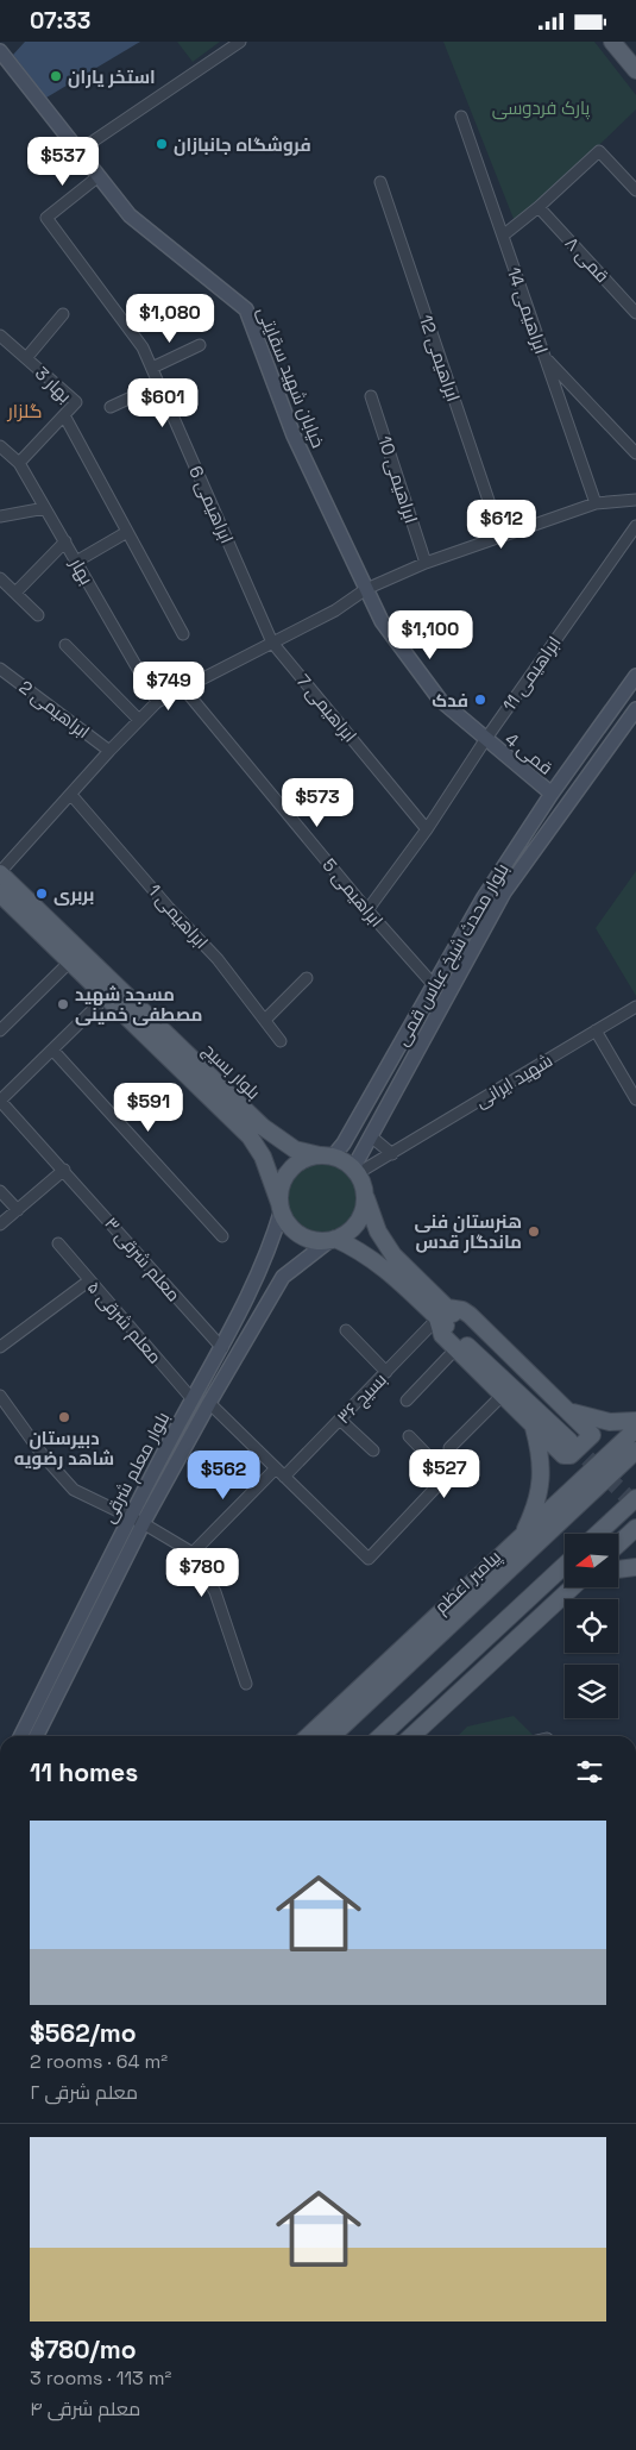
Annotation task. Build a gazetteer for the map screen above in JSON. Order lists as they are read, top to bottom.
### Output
{
  "streets": {
    "main road": [
      "خیابان شهید سقایتی",
      "قمی 4",
      "بلوار محدث شیخ عباس قمی",
      "بلوار بسیج",
      "بلوار معلم شرقی",
      "پیامبر اعظم"
    ],
    "street": [
      "قمی ۸",
      "ابراهیمی 14",
      "ابراهیمی 12",
      "بهار 3",
      "ابراهیمی 10",
      "ابراهیمی 6",
      "بهار",
      "ابراهیمی 11",
      "ابراهیمی 7",
      "ابراهیمی 2",
      "ابراهیمی 5",
      "ابراهیمی 1",
      "شهید ایرانی",
      "معلم شرقی ۳",
      "معلم شرقی ۵",
      "بسیج ۳۶"
    ]
  },
  "crossings": [
    ["خیابان شهید سقایتی", "ابراهیمی 6"],
    ["خیابان شهید سقایتی", "ابراهیمی 11"],
    ["خیابان شهید سقایتی", "قمی 4"],
    ["بهار 3", "بهار"],
    ["ابراهیمی 6", "ابراهیمی 7"],
    ["ابراهیمی 11", "ابراهیمی 7"],
    ["ابراهیمی 11", "قمی 4"],
    ["ابراهیمی 11", "ابراهیمی 5"],
    ["بلوار محدث شیخ عباس قمی", "بلوار بسیج"],
    ["بلوار محدث شیخ عباس قمی", "شهید ایرانی"],
    ["بلوار محدث شیخ عباس قمی", "بلوار معلم شرقی"],
    ["بلوار بسیج", "شهید ایرانی"],
    ["بلوار بسیج", "بلوار معلم شرقی"],
    ["شهید ایرانی", "بلوار معلم شرقی"],
    ["معلم شرقی ۳", "بلوار معلم شرقی"],
    ["معلم شرقی ۵", "بلوار معلم شرقی"]
  ],
  "districts": ["گلزار"],
  "parks": ["پارک فردوسی"],
  "places": [
    "استخر یاران",
    "فروشگاه جانبازان",
    "فدک",
    "بربری",
    "مسجد شهید مصطفی خمینی",
    "هنرستان فنی ماندگار قدس",
    "دبیرستان شاهد رضویه"
  ],
  "north": "left",
  "page": {
    "status": "07:33",
    "price": [
      "$537",
      "$1,080",
      "$601",
      "$612",
      "$1,100",
      "$749",
      "$573",
      "$591",
      "$527",
      "$562",
      "$780"
    ],
    "heading": "11 homes",
    "list": [
      {
        "name": "$562/mo",
        "note": "2 rooms · 64 m² · معلم شرقی ۲"
      },
      {
        "name": "$780/mo",
        "note": "3 rooms · 113 m² · معلم شرقی ۴"
      }
    ]
  }
}
